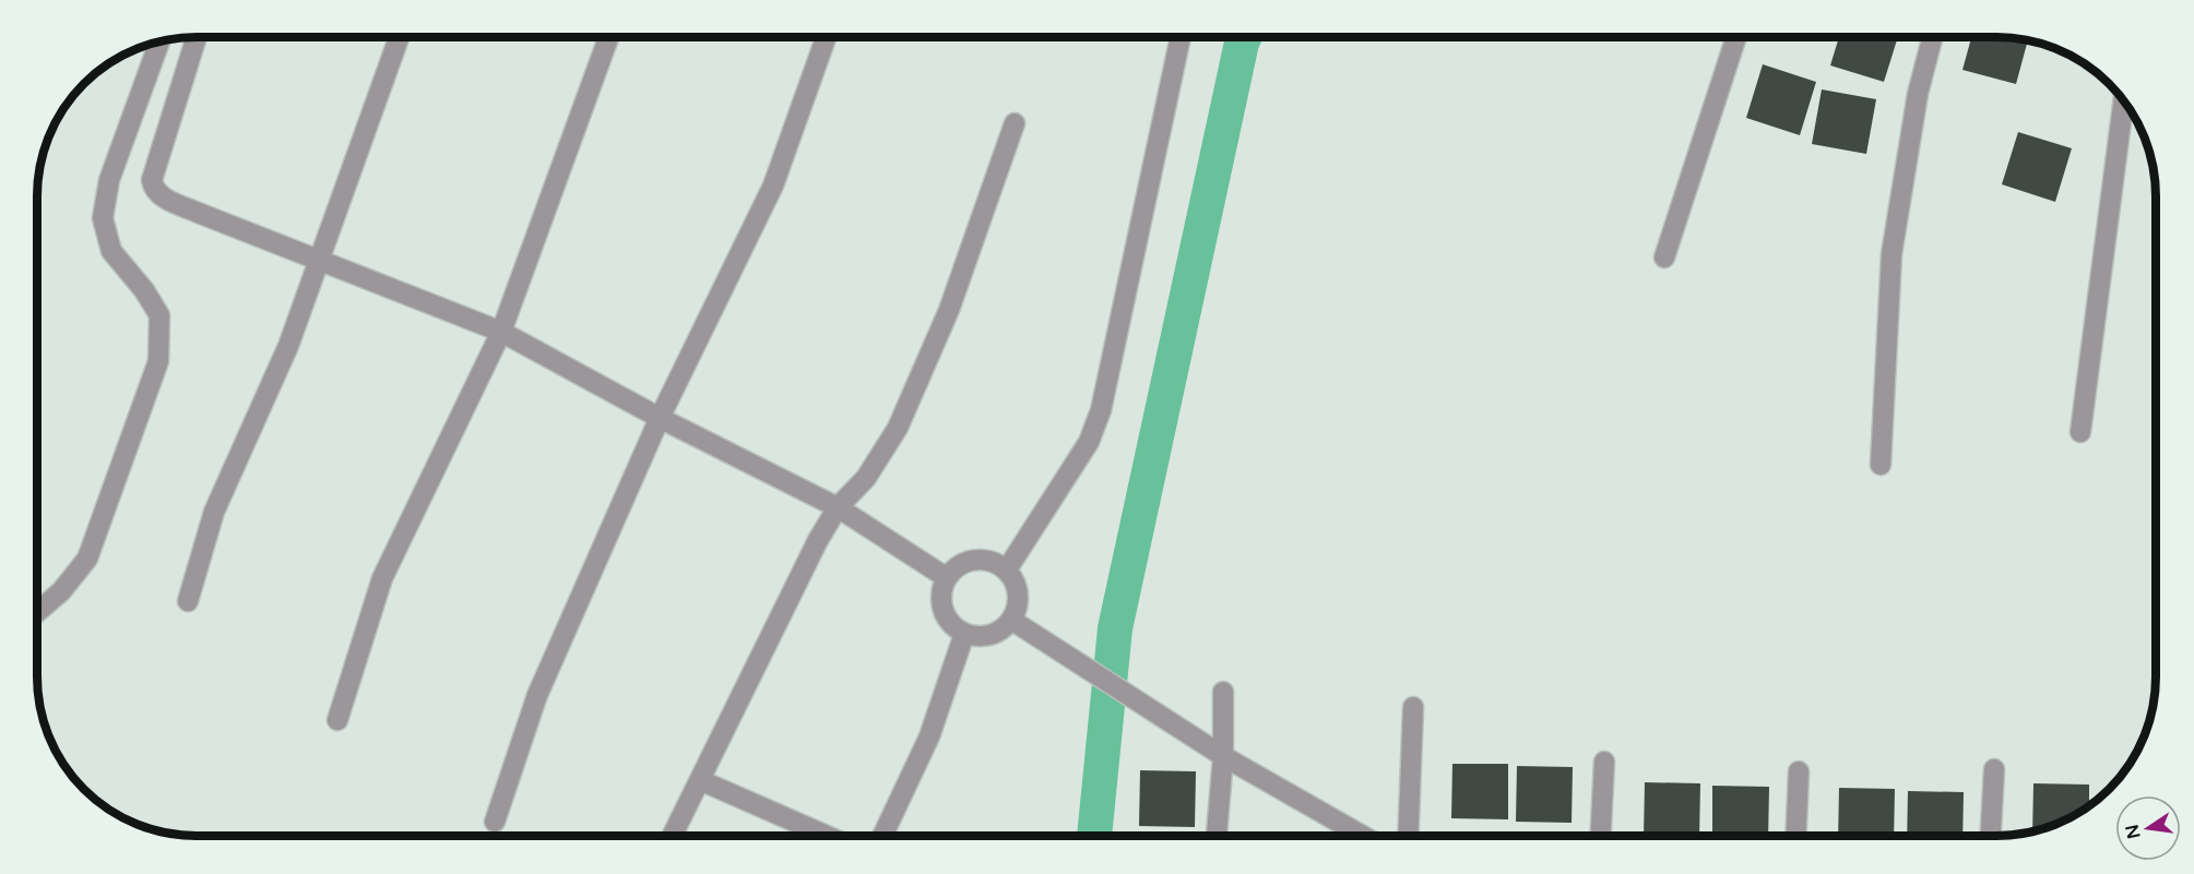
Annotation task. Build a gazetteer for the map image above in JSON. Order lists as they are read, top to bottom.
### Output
{
  "north": "left"
}
